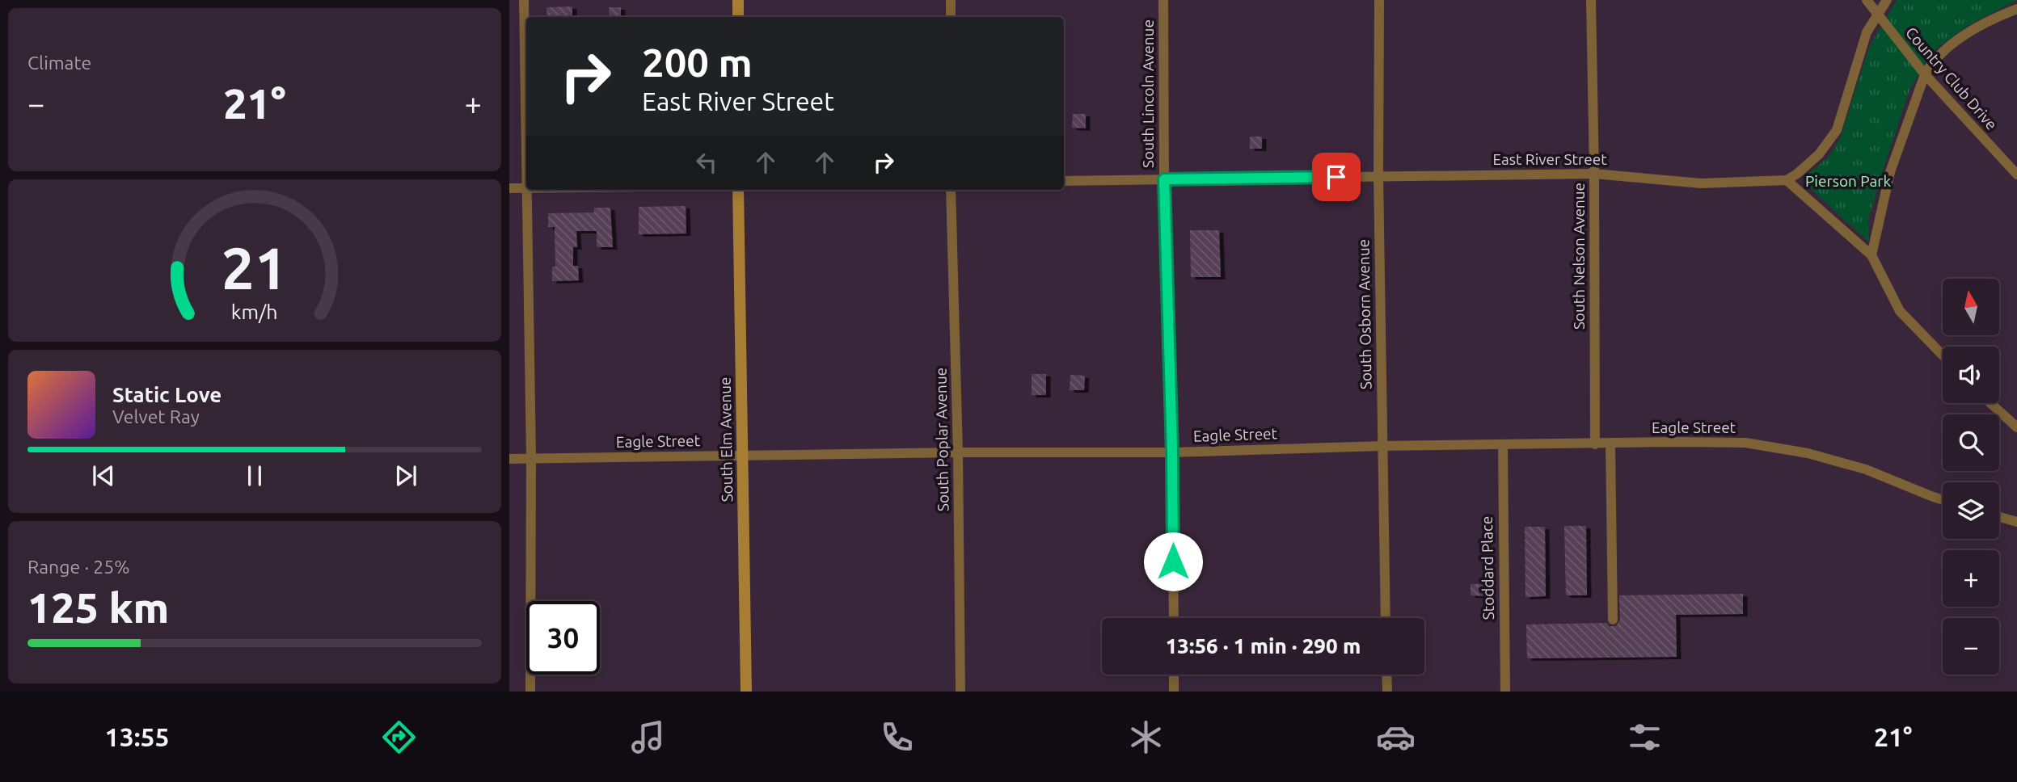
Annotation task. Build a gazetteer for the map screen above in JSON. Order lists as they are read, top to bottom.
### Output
{
  "streets": {
    "street": [
      "Country Club Drive",
      "South Lincoln Avenue",
      "East River Street",
      "South Nelson Avenue",
      "South Osborn Avenue",
      "Eagle Street",
      "South Elm Avenue",
      "South Poplar Avenue",
      "Stoddard Place"
    ]
  },
  "crossings": [
    ["South Lincoln Avenue", "East River Street"],
    ["South Lincoln Avenue", "Eagle Street"],
    ["East River Street", "South Nelson Avenue"],
    ["East River Street", "South Osborn Avenue"],
    ["South Nelson Avenue", "Eagle Street"],
    ["South Osborn Avenue", "Eagle Street"],
    ["Eagle Street", "South Elm Avenue"],
    ["Eagle Street", "South Poplar Avenue"],
    ["Eagle Street", "Stoddard Place"]
  ],
  "parks": ["Pierson Park"],
  "north": "top",
  "page": {
    "tile": [
      "Climate",
      ["Range · 25%", "125 km"]
    ],
    "turn": ["200 m", "East River Street"],
    "heat": ["−", "21°", "+"],
    "map_buttons": ["+", "−"],
    "song": ["Static Love", "Velvet Ray"],
    "limit": "30",
    "trip": "13:56 · 1 min · 290 m",
    "tabs": ["13:55", "21°"],
    "gauge": ["21", "km/h"]
  }
}
